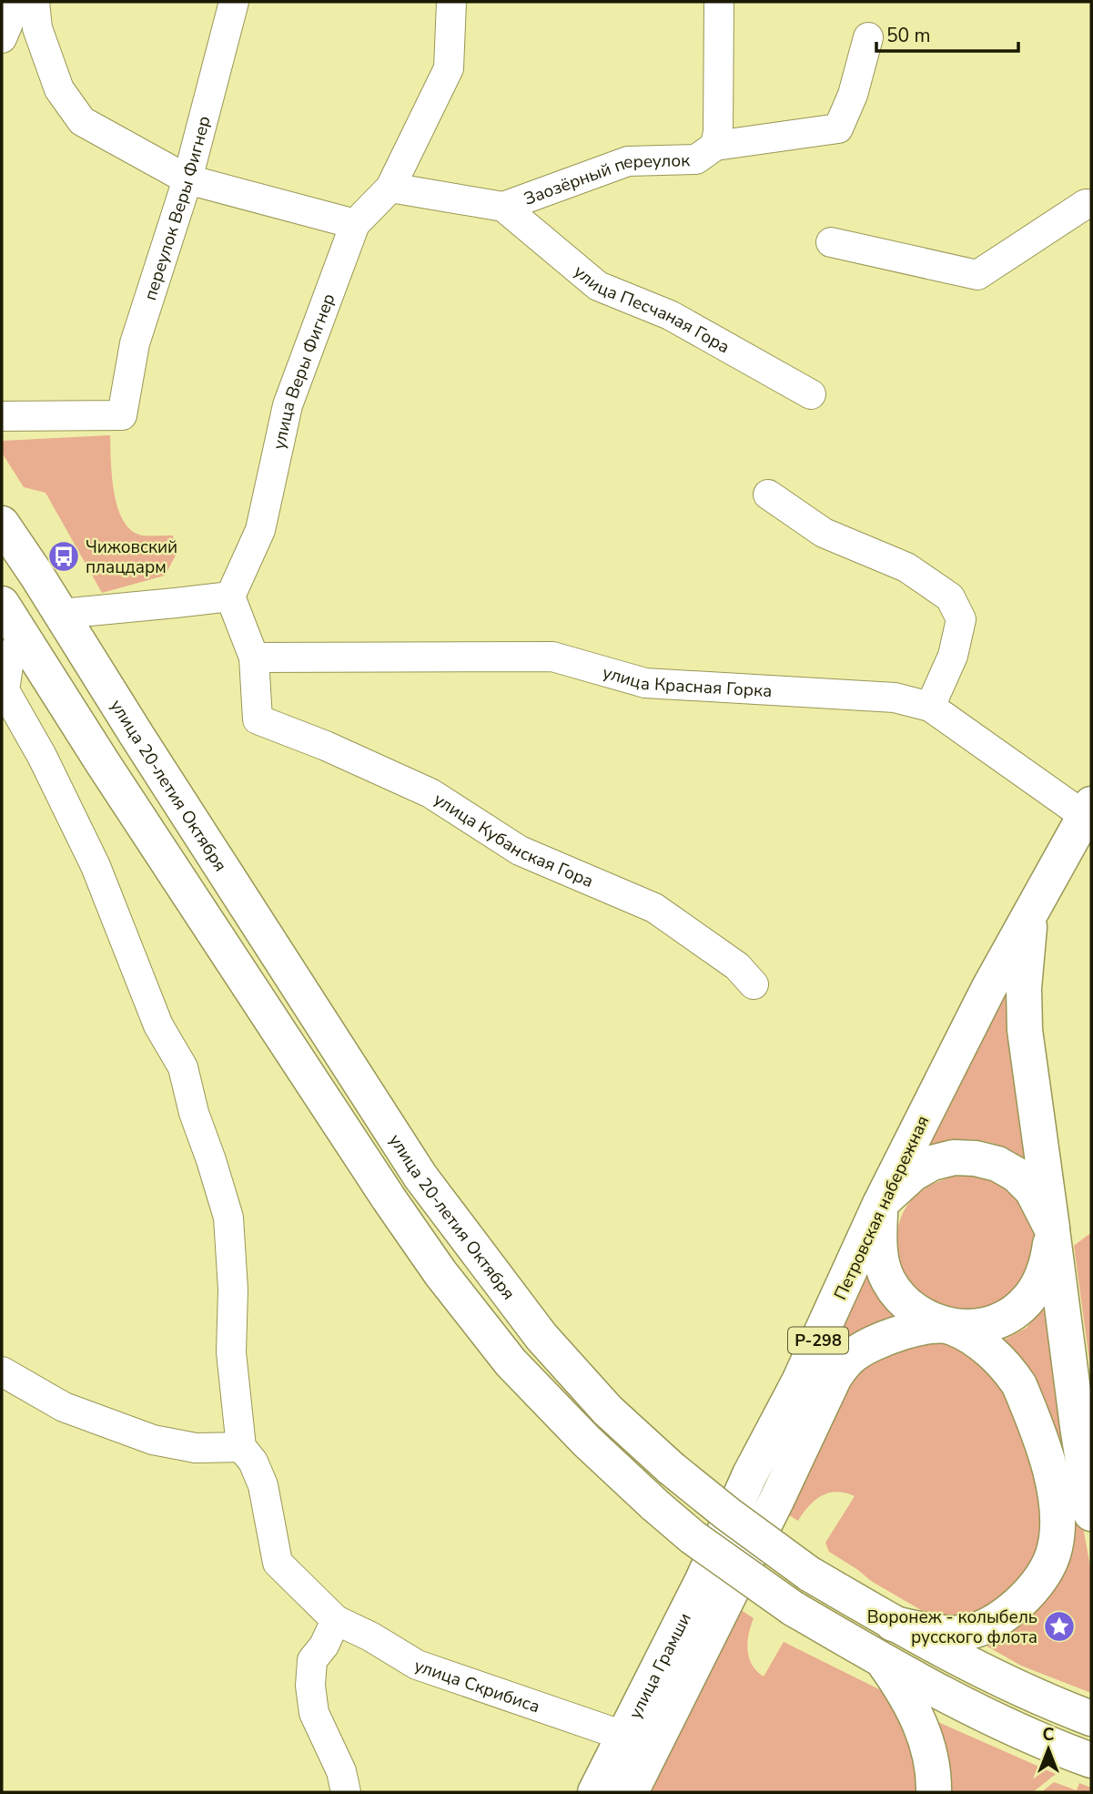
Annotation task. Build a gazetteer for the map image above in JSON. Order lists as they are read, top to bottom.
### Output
{
  "streets": {
    "main road": [
      "улица 20-летия Октября",
      "Петровская набережная",
      "Р-298",
      "улица Грамши"
    ],
    "street": [
      "Заозёрный переулок",
      "переулок Веры Фигнер",
      "улица Песчаная Гора",
      "улица Веры Фигнер",
      "улица Красная Горка",
      "улица Кубанская Гора",
      "улица Скрибиса"
    ]
  },
  "crossings": [
    ["Заозёрный переулок", "улица Песчаная Гора"],
    ["Заозёрный переулок", "улица Веры Фигнер"],
    ["улица Красная Горка", "улица Кубанская Гора"],
    ["улица Красная Горка", "Петровская набережная"],
    ["Петровская набережная", "Р-298"],
    ["Петровская набережная", "улица Грамши"],
    ["улица Грамши", "улица Скрибиса"]
  ],
  "places": {
    "bus stop": ["Чижовский плацдарм"],
    "place": ["Воронеж - колыбель русского флота"]
  },
  "scale_bar": "50 m",
  "north": "top"
}
